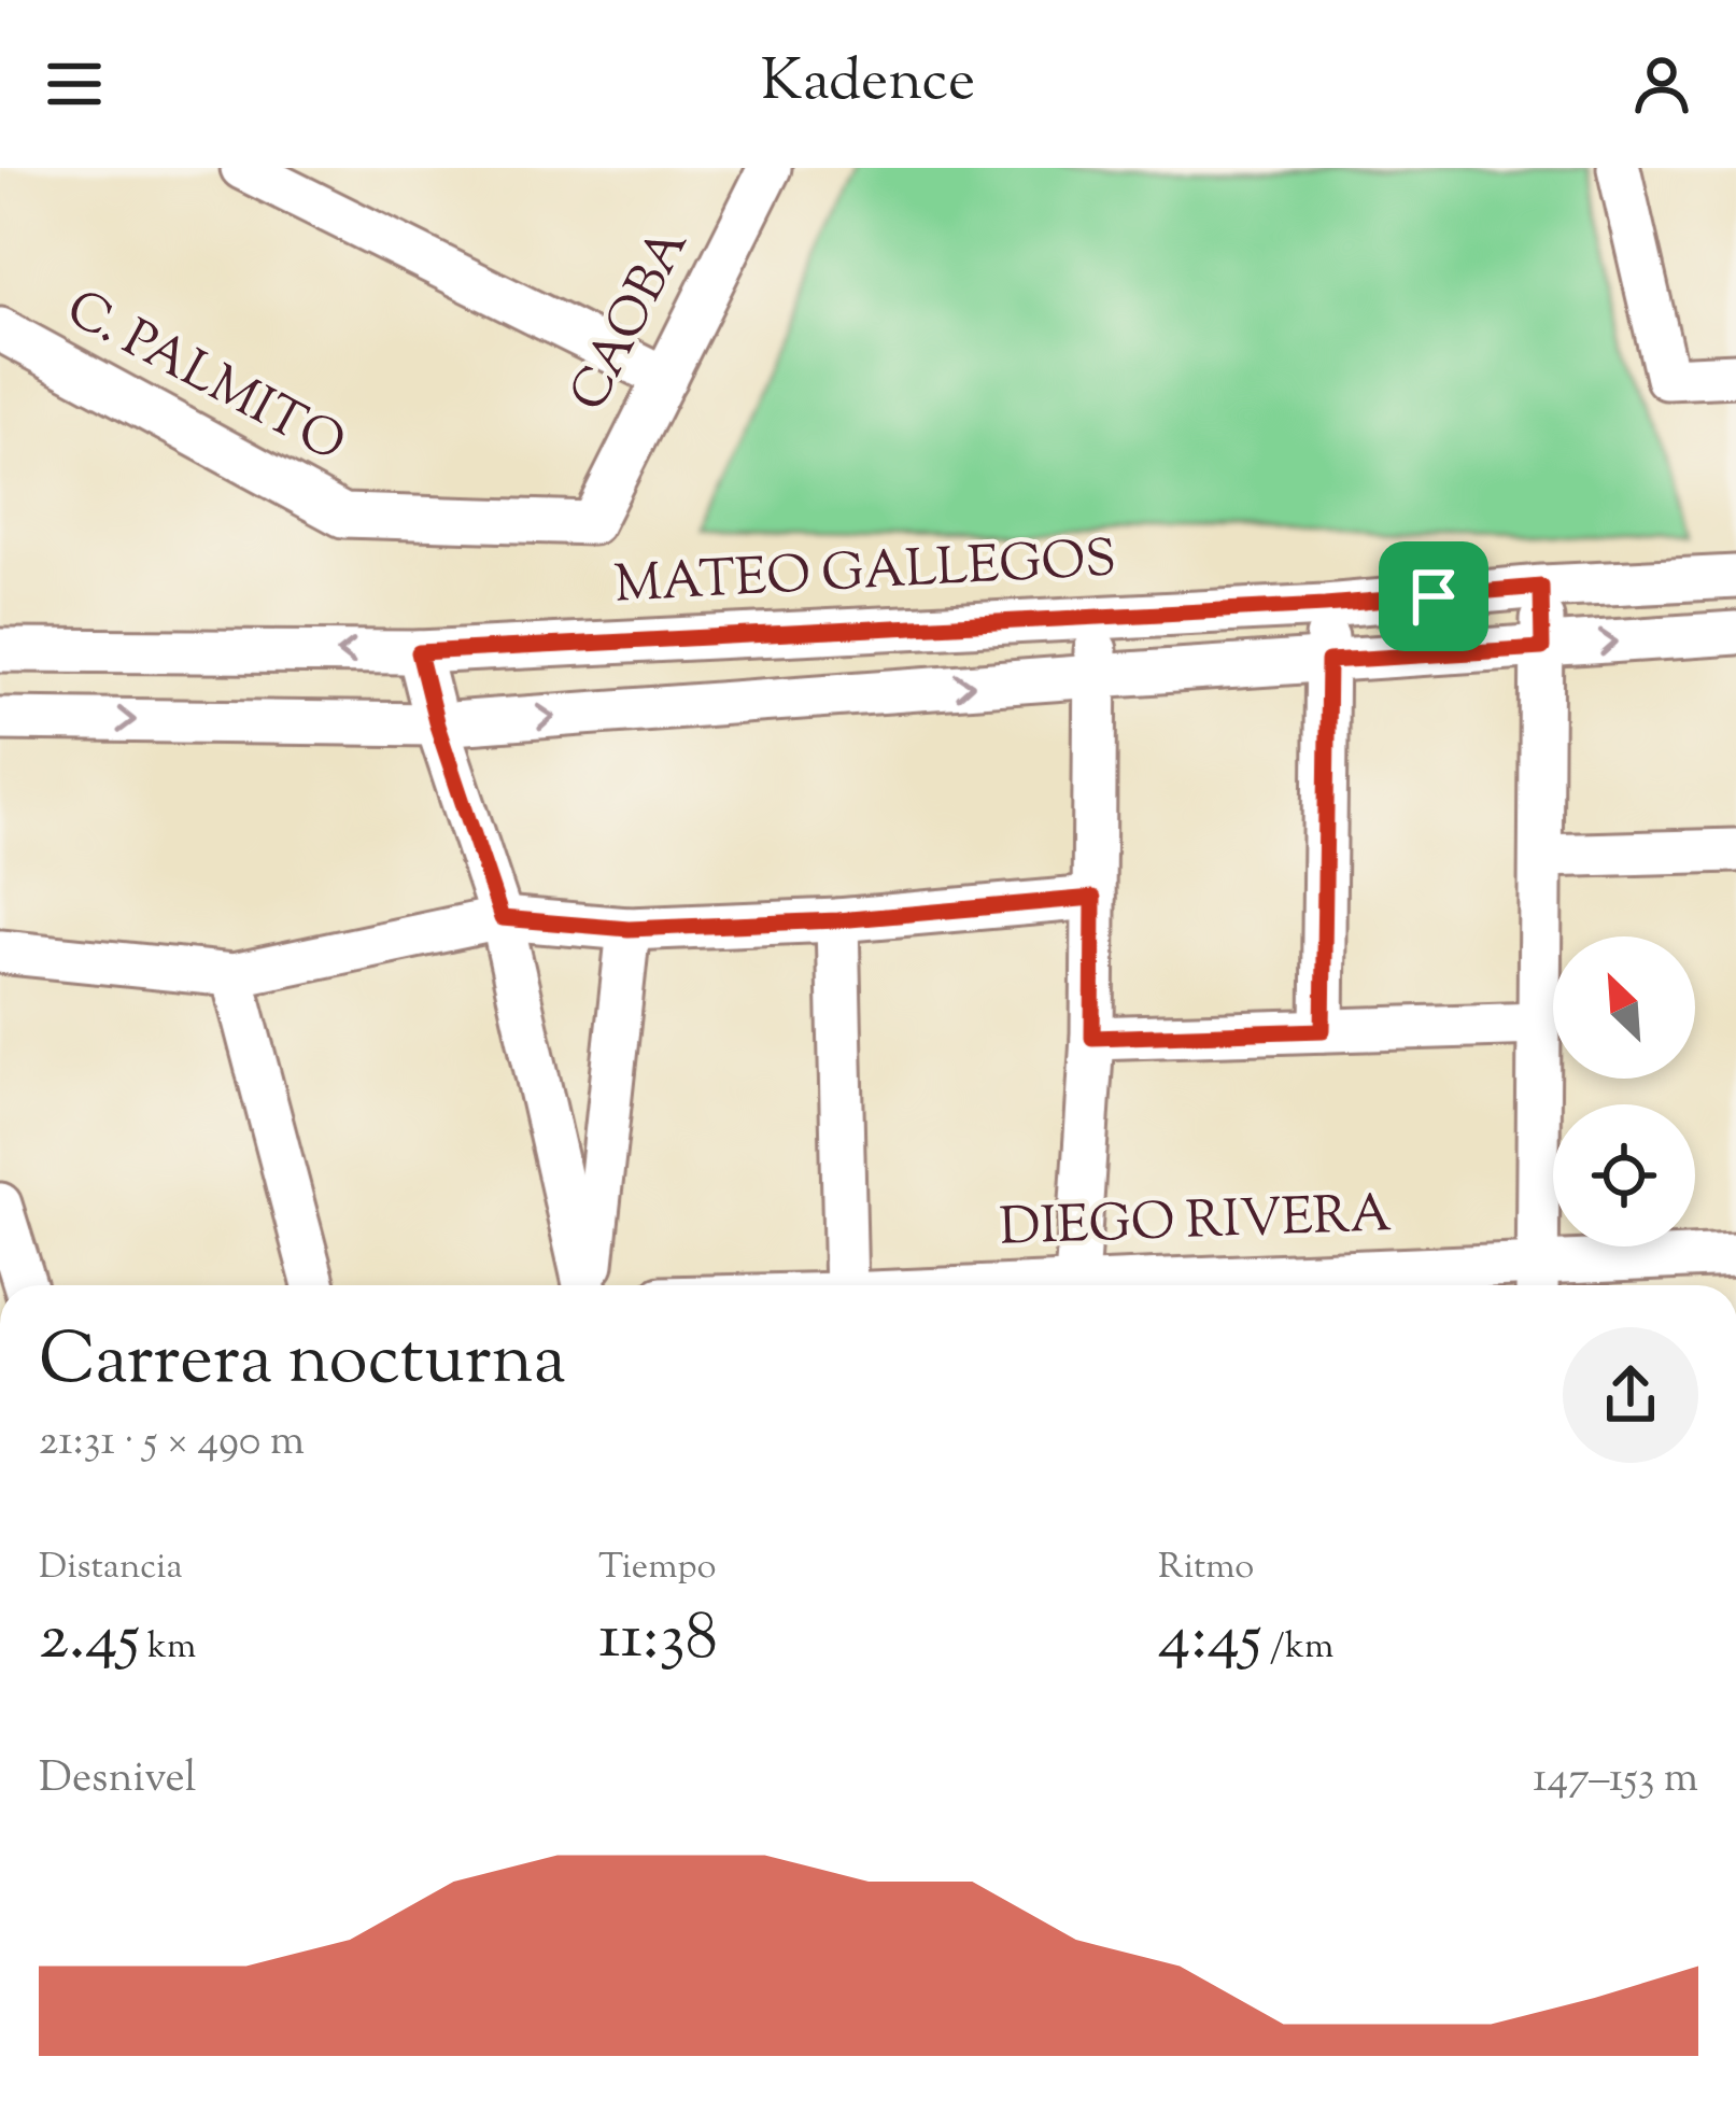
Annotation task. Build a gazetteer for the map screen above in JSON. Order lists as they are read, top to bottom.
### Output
{
  "streets": {
    "street": [
      "CAOBA",
      "C. PALMITO",
      "MATEO GALLEGOS",
      "DIEGO RIVERA"
    ]
  },
  "crossings": [
    ["CAOBA", "C. PALMITO"]
  ],
  "north": "top left",
  "page": {
    "header": "Kadence",
    "heading": ["Carrera nocturna", "21:31 · 5 × 490 m"],
    "stats": [
      ["Distancia", "2.45 km"],
      ["Tiempo", "11:38"],
      ["Ritmo", "4:45 /km"]
    ],
    "chart": ["Desnivel", "147–153 m"]
  }
}
